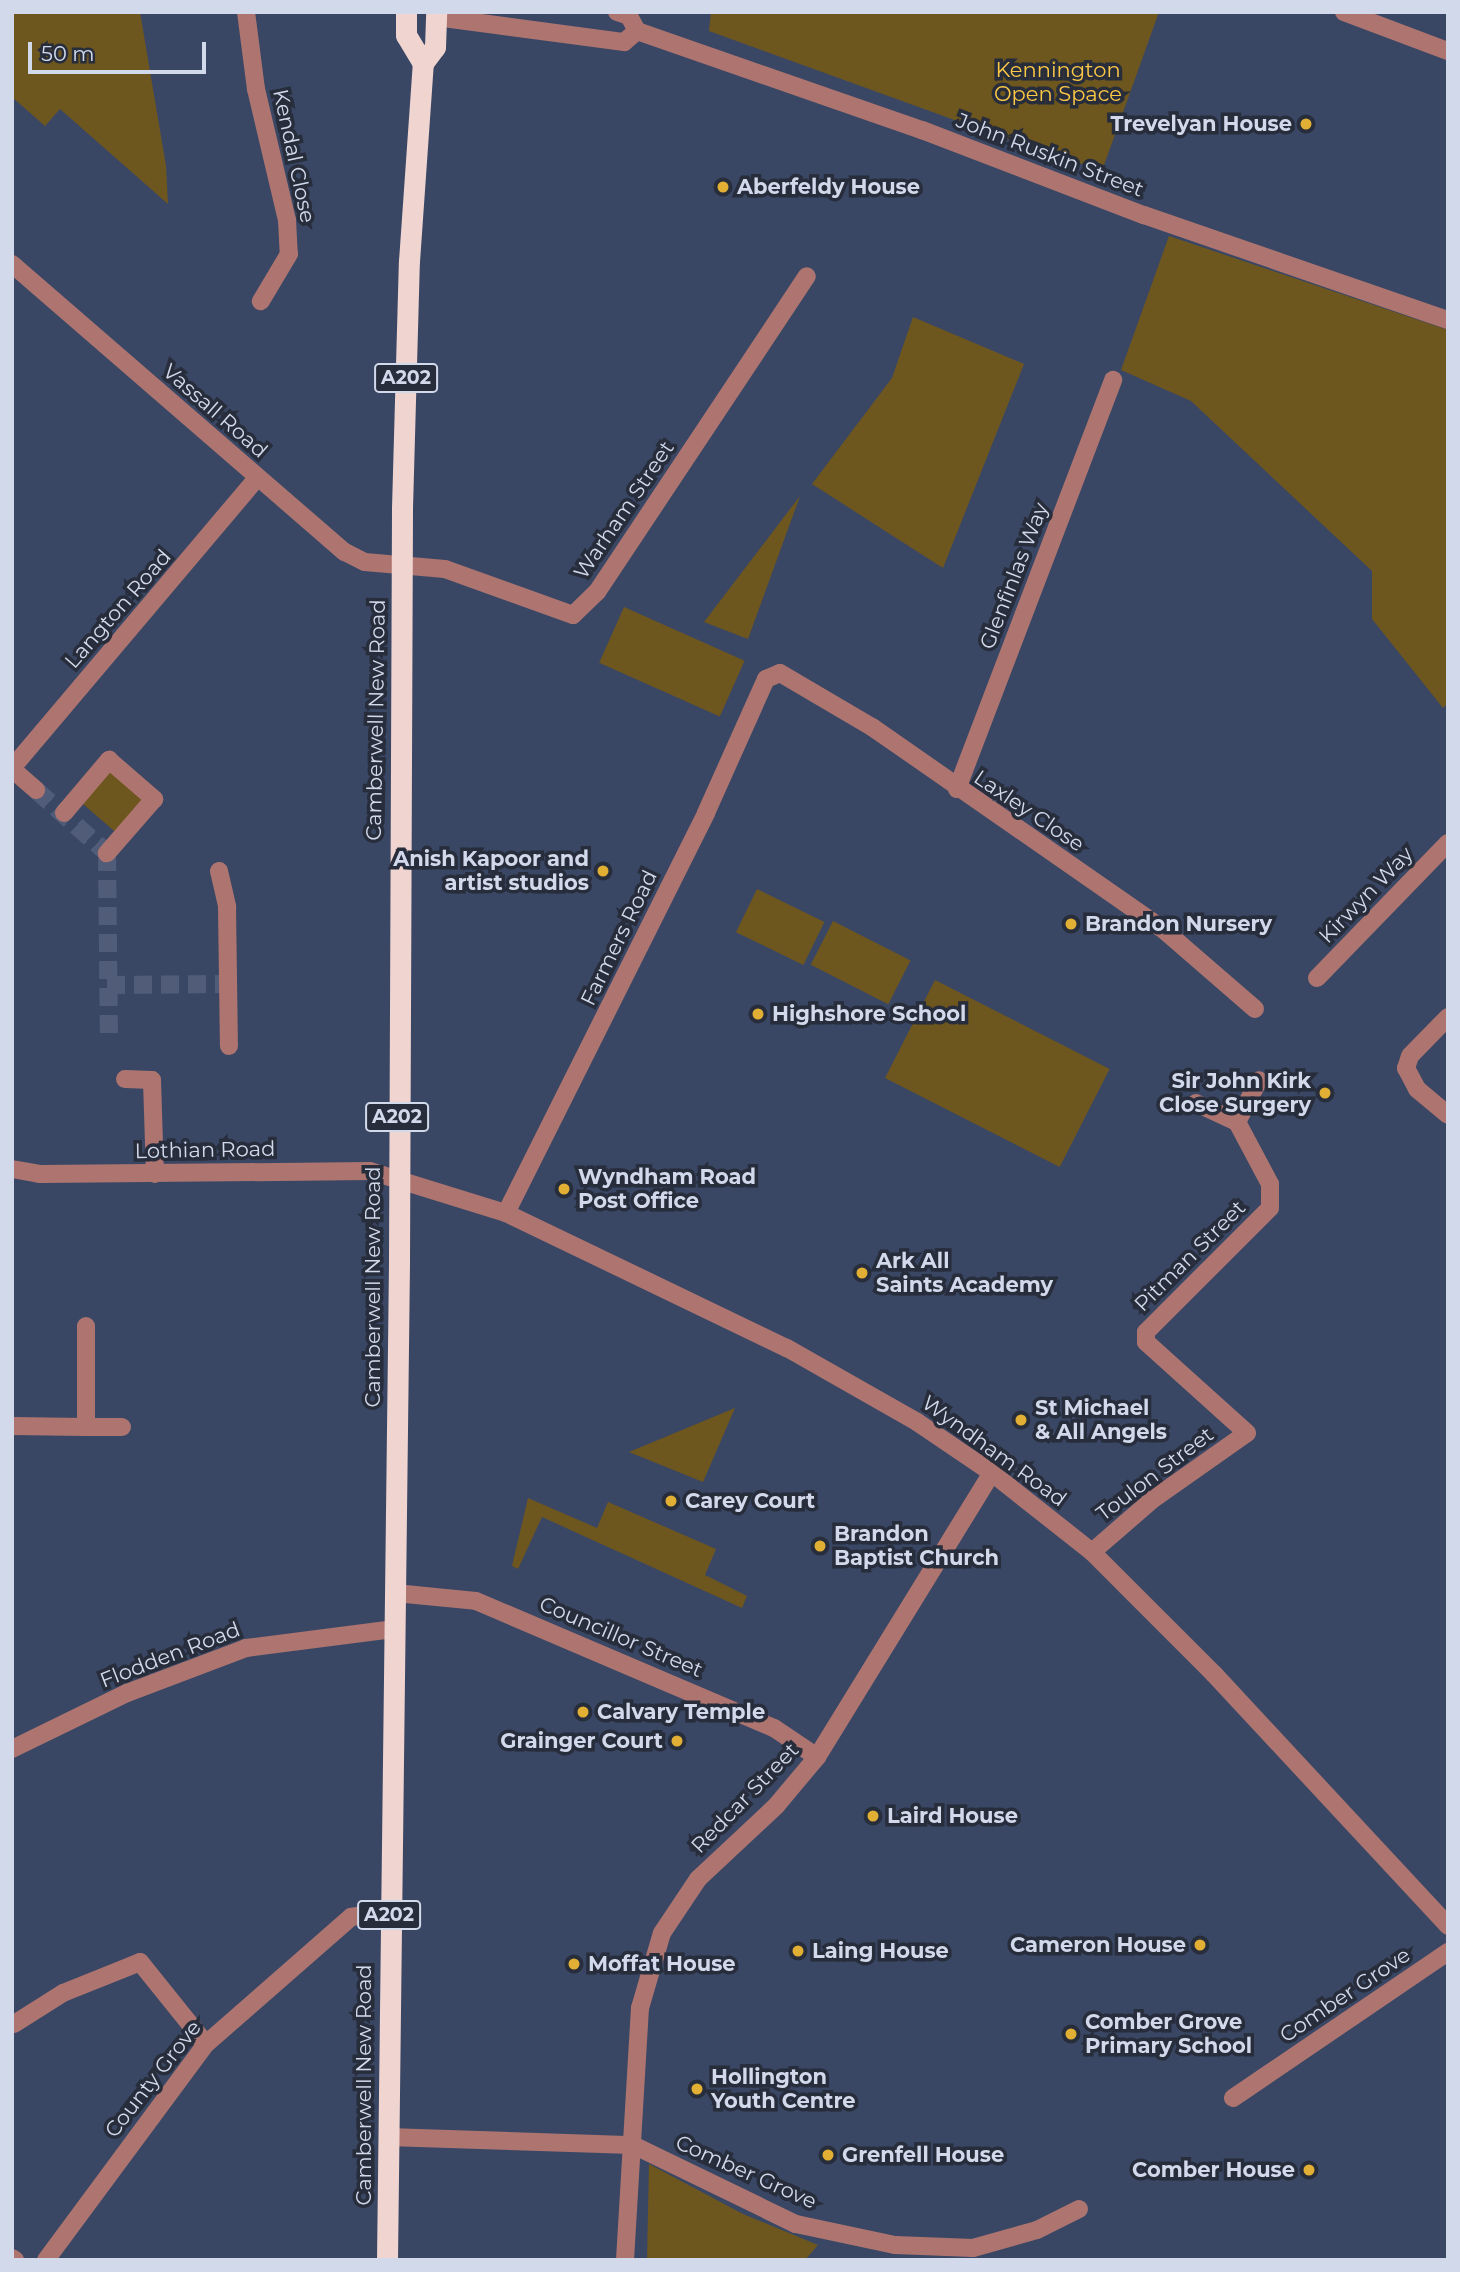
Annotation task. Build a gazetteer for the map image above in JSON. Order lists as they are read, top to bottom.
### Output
{
  "streets": {
    "highway": ["A202", "Camberwell New Road"],
    "street": [
      "John Ruskin Street",
      "Kendal Close",
      "Vassall Road",
      "Warham Street",
      "Glenfinlas Way",
      "Langton Road",
      "Laxley Close",
      "Kirwyn Way",
      "Farmers Road",
      "Lothian Road",
      "Pitman Street",
      "Wyndham Road",
      "Toulon Street",
      "Councillor Street",
      "Flodden Road",
      "Redcar Street",
      "Comber Grove",
      "County Grove"
    ]
  },
  "crossings": [
    ["Vassall Road", "Warham Street"],
    ["Vassall Road", "Langton Road"],
    ["Vassall Road", "Camberwell New Road"],
    ["Warham Street", "Camberwell New Road"],
    ["Glenfinlas Way", "Laxley Close"],
    ["Camberwell New Road", "Lothian Road"],
    ["Camberwell New Road", "Wyndham Road"],
    ["Camberwell New Road", "Councillor Street"],
    ["Camberwell New Road", "Flodden Road"],
    ["Camberwell New Road", "Comber Grove"],
    ["Camberwell New Road", "County Grove"],
    ["Laxley Close", "Farmers Road"],
    ["Farmers Road", "Wyndham Road"],
    ["Lothian Road", "Wyndham Road"],
    ["Pitman Street", "Toulon Street"],
    ["Wyndham Road", "Toulon Street"],
    ["Wyndham Road", "Redcar Street"],
    ["Councillor Street", "Redcar Street"],
    ["Redcar Street", "Comber Grove"]
  ],
  "parks": ["Kennington Open Space"],
  "places": [
    "Trevelyan House",
    "Aberfeldy House",
    "Anish Kapoor and artist studios",
    "Brandon Nursery",
    "Highshore School",
    "Sir John Kirk Close Surgery",
    "Wyndham Road Post Office",
    "Ark All Saints Academy",
    "St Michael & All Angels",
    "Carey Court",
    "Brandon Baptist Church",
    "Calvary Temple",
    "Grainger Court",
    "Laird House",
    "Cameron House",
    "Laing House",
    "Moffat House",
    "Comber Grove Primary School",
    "Hollington Youth Centre",
    "Grenfell House",
    "Comber House"
  ],
  "scale_bar": "50 m"
}
